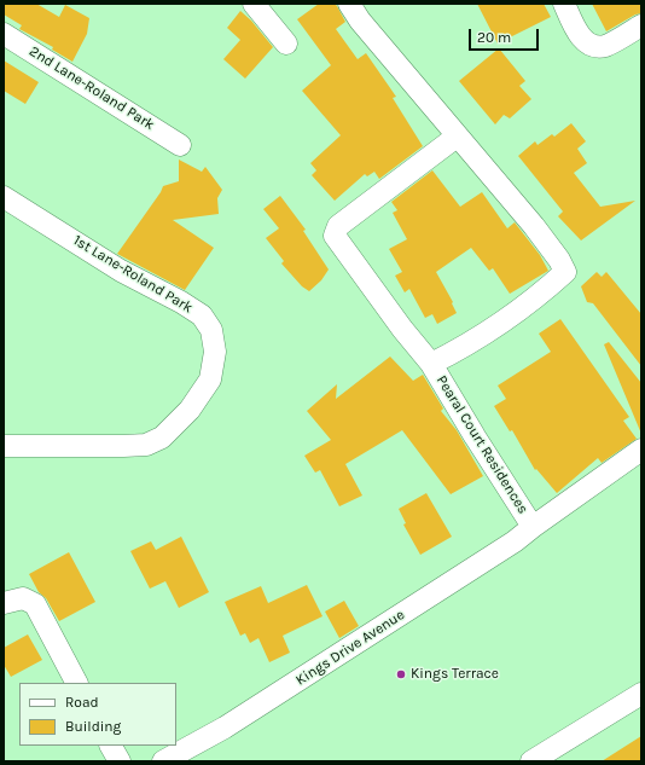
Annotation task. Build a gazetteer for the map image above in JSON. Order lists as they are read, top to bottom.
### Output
{
  "streets": {
    "street": [
      "2nd Lane-Roland Park",
      "1st Lane-Roland Park",
      "Pearal Court Residences",
      "Kings Drive Avenue"
    ]
  },
  "crossings": [
    ["Pearal Court Residences", "Kings Drive Avenue"]
  ],
  "places": ["Kings Terrace"],
  "legend": ["Road", "Building"],
  "scale_bar": "20 m"
}
